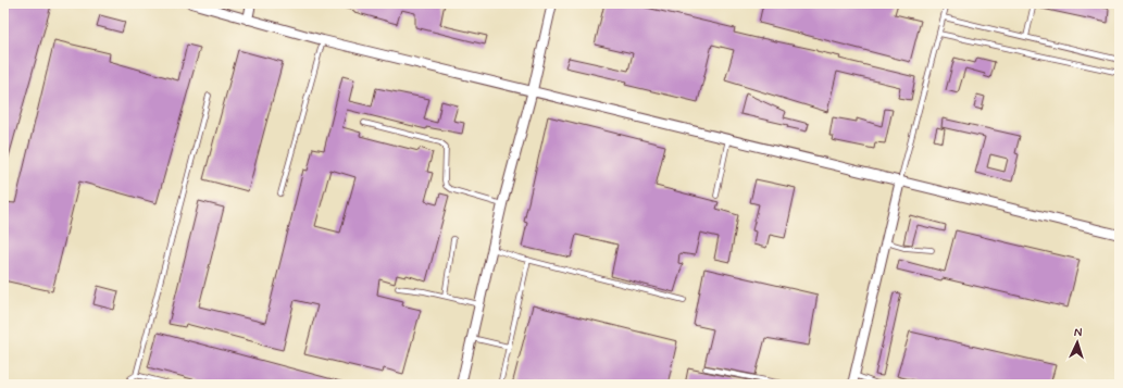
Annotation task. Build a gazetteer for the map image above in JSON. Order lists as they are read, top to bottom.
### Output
{
  "north": "top"
}
